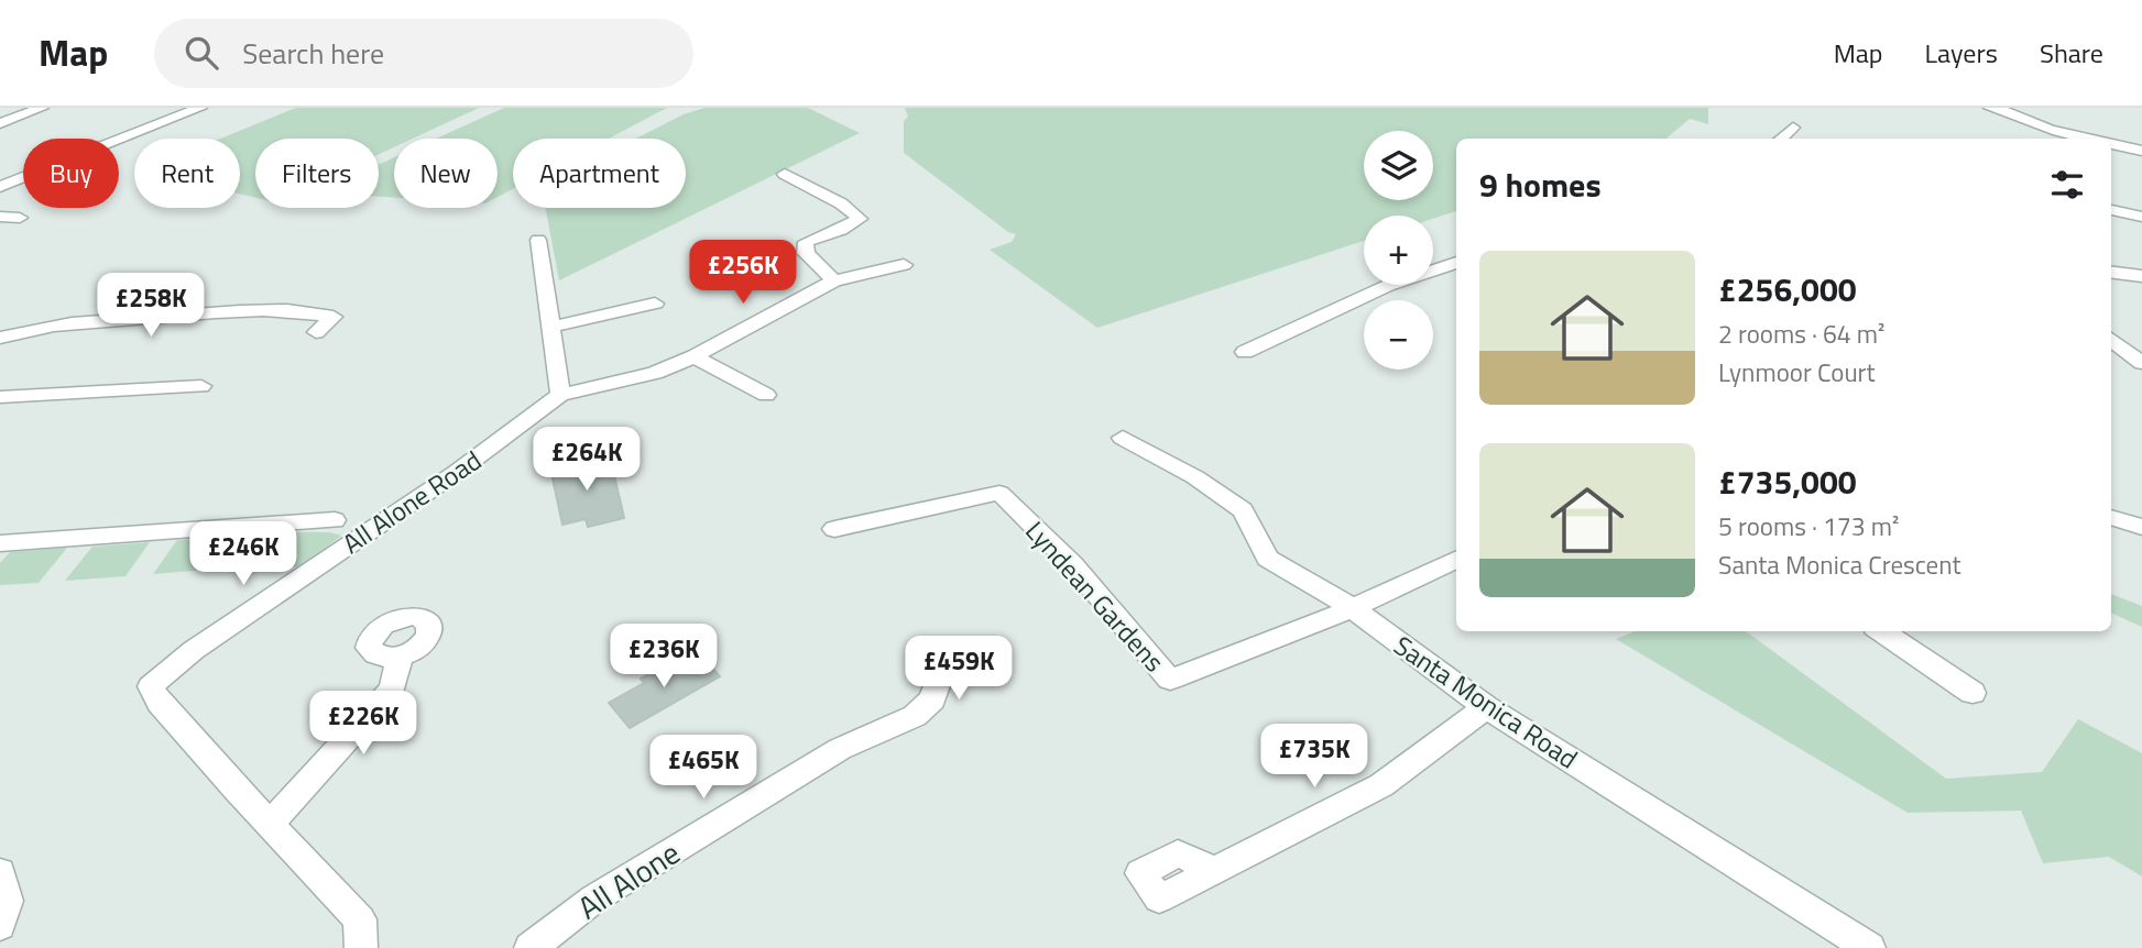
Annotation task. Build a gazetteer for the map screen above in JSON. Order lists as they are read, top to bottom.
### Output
{
  "streets": {
    "street": [
      "All Alone Road",
      "Lyndean Gardens",
      "Santa Monica Road",
      "All Alone"
    ]
  },
  "crossings": [
    ["Lyndean Gardens", "Santa Monica Road"]
  ],
  "page": {
    "header": "Map",
    "search": "Search here",
    "nav": ["Map", "Layers", "Share"],
    "map_buttons": ["+", "−"],
    "chip": [
      "Buy",
      "Rent",
      "Filters",
      "New",
      "Apartment"
    ],
    "heading": "9 homes",
    "list": [
      {
        "name": "£256,000",
        "note": "2 rooms · 64 m² · Lynmoor Court"
      },
      {
        "name": "£735,000",
        "note": "5 rooms · 173 m² · Santa Monica Crescent"
      }
    ],
    "price": [
      "£256K",
      "£258K",
      "£264K",
      "£246K",
      "£236K",
      "£459K",
      "£226K",
      "£735K",
      "£465K"
    ]
  }
}
